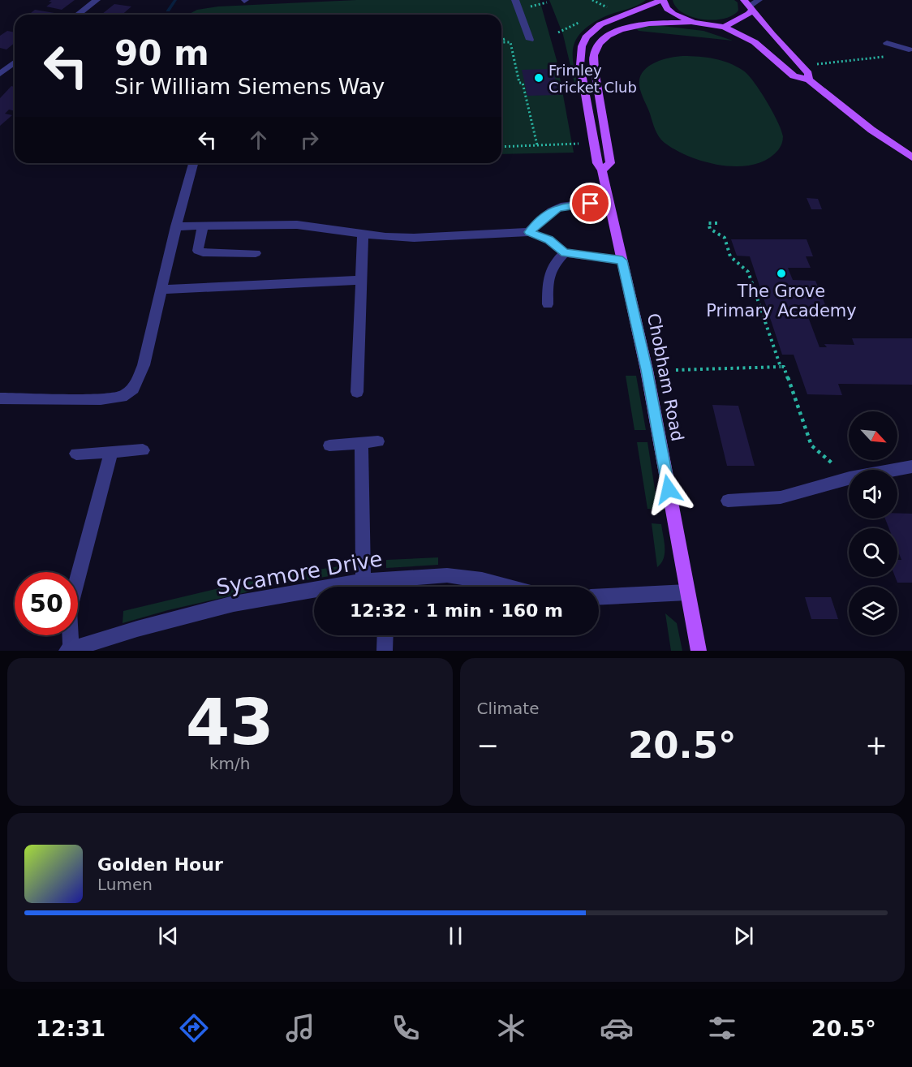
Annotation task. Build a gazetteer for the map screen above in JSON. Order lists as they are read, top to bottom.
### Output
{
  "streets": {
    "main road": ["Chobham Road"],
    "street": ["Sycamore Drive"]
  },
  "places": ["Frimley Cricket Club", "The Grove Primary Academy"],
  "north": "bottom right",
  "page": {
    "turn": ["90 m", "Sir William Siemens Way"],
    "limit": "50",
    "trip": "12:32 · 1 min · 160 m",
    "tile": [
      ["43", "km/h"],
      "Climate"
    ],
    "heat": ["−", "20.5°", "+"],
    "song": ["Golden Hour", "Lumen"],
    "tabs": ["12:31", "20.5°"]
  }
}
